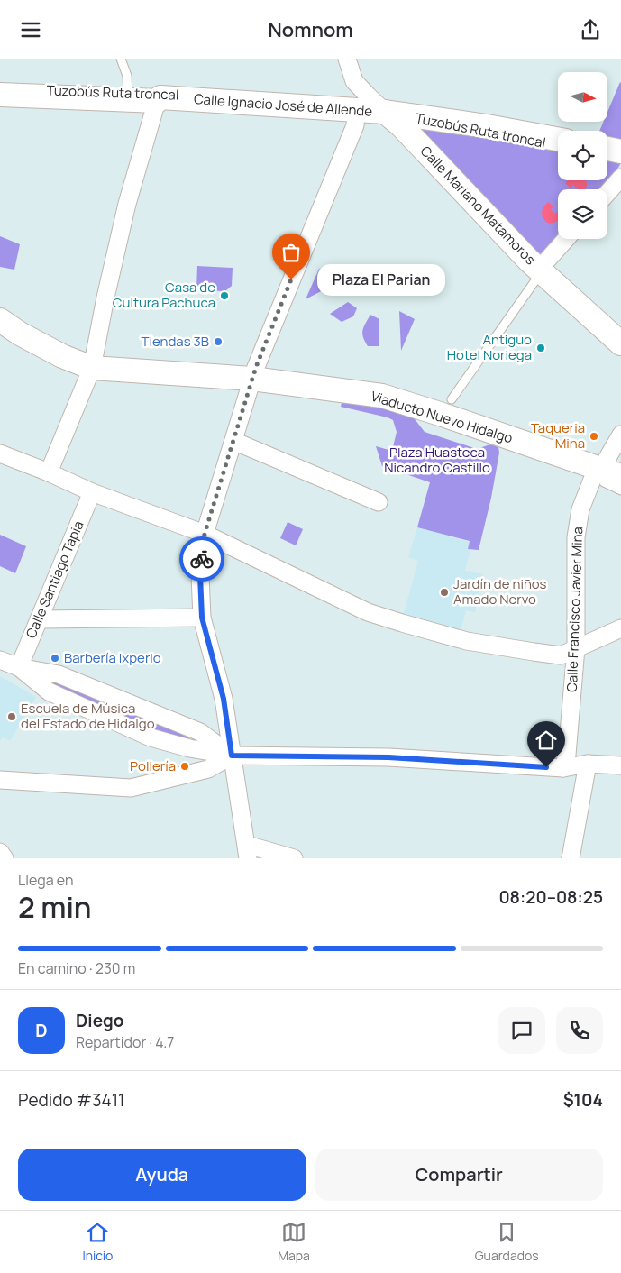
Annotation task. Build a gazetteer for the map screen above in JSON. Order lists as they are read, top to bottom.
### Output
{
  "streets": {
    "street": [
      "Calle Ignacio José de Allende",
      "Calle Mariano Matamoros",
      "Viaducto Nuevo Hidalgo",
      "Calle Santiago Tapia",
      "Calle Francisco Javier Mina"
    ],
    "lane": ["Tuzobús Ruta troncal"]
  },
  "crossings": [
    ["Tuzobús Ruta troncal", "Calle Ignacio José de Allende"],
    ["Tuzobús Ruta troncal", "Calle Mariano Matamoros"],
    ["Calle Ignacio José de Allende", "Calle Mariano Matamoros"],
    ["Viaducto Nuevo Hidalgo", "Calle Francisco Javier Mina"]
  ],
  "parks": ["Plaza Huasteca Nicandro Castillo"],
  "places": [
    "Plaza El Parian",
    "Casa de Cultura Pachuca",
    "Tiendas 3B",
    "Antiguo Hotel Noriega",
    "Taqueria Mina",
    "Jardín de niños Amado Nervo",
    "Barbería Ixperio",
    "Escuela de Música del Estado de Hidalgo",
    "Pollería"
  ],
  "north": "right",
  "page": {
    "header": "Nomnom",
    "bubble": "Plaza El Parian",
    "heading": ["2 min", "Llega en", "08:20–08:25"],
    "panel": [
      "Diego",
      "Repartidor · 4.7",
      "Pedido #3411",
      "$104"
    ],
    "bar": "En camino · 230 m",
    "round": "D",
    "buttons": ["Ayuda", "Compartir"],
    "tabs": ["Inicio", "Mapa", "Guardados"]
  }
}
